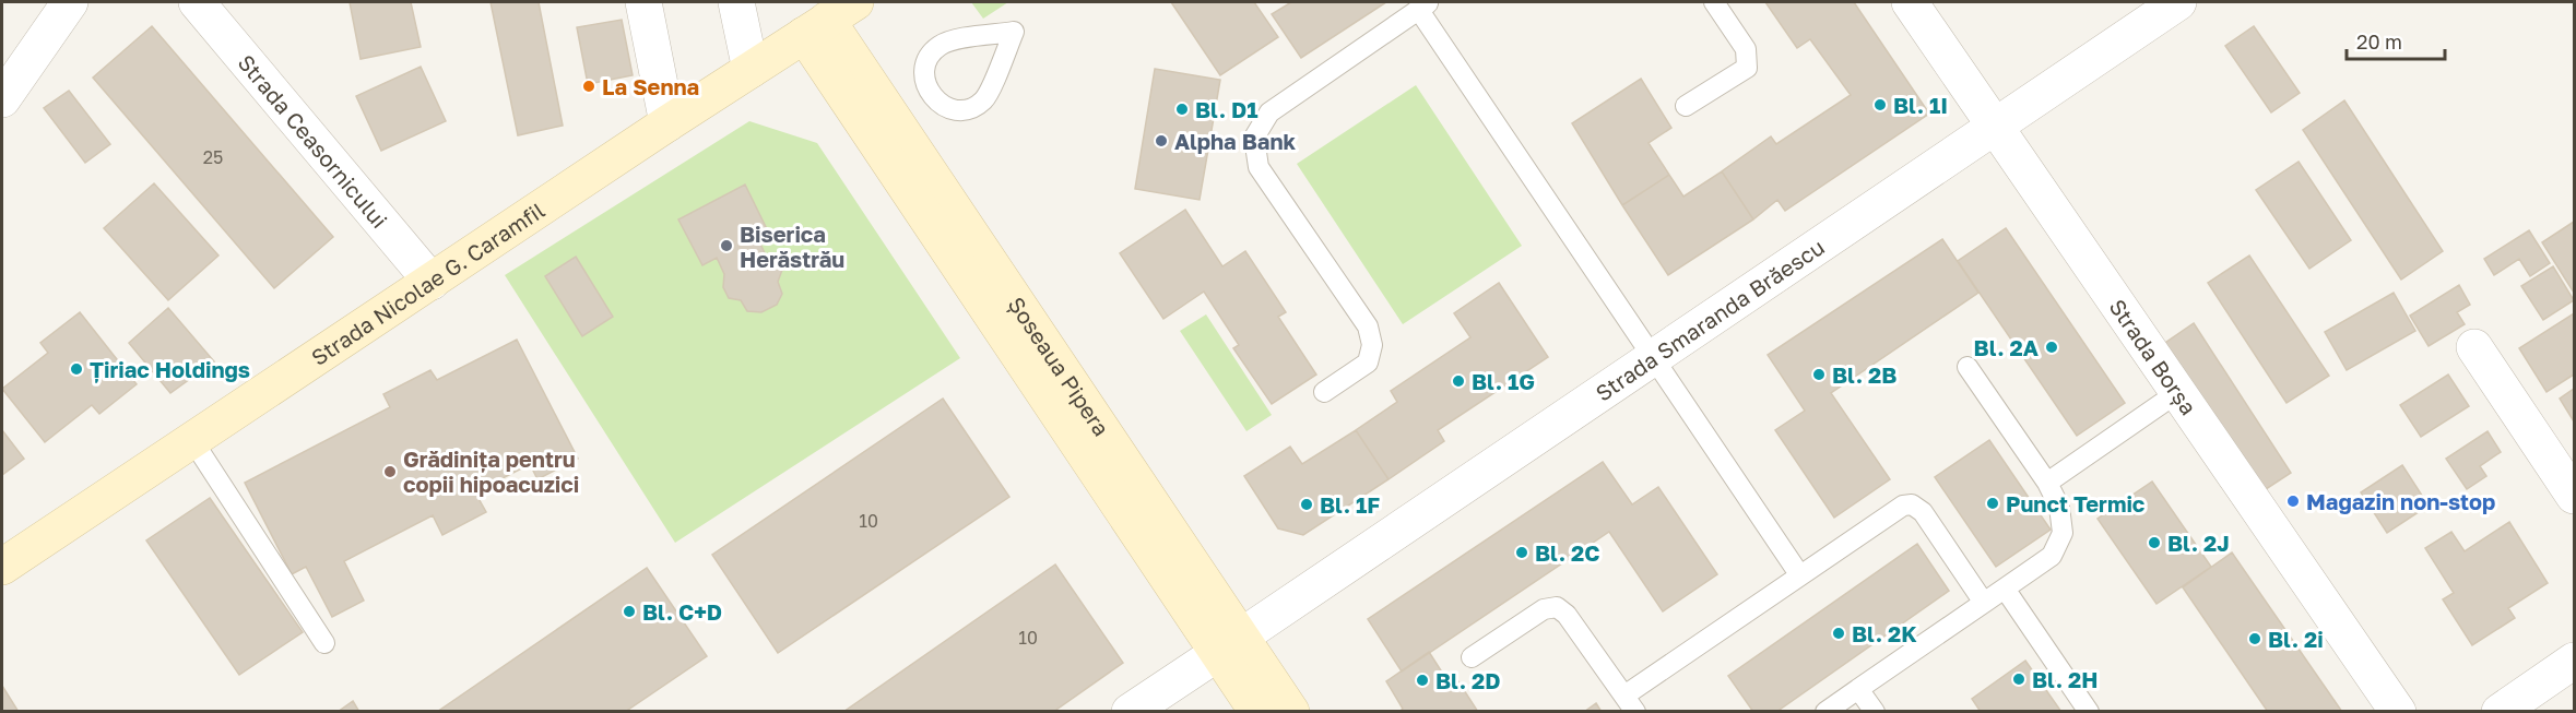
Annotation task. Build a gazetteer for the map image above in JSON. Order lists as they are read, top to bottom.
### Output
{
  "streets": {
    "main road": ["Strada Nicolae G. Caramfil", "Șoseaua Pipera"],
    "street": ["Strada Ceasornicului", "Strada Smaranda Brăescu", "Strada Borșa"]
  },
  "crossings": [
    ["Strada Ceasornicului", "Strada Nicolae G. Caramfil"],
    ["Strada Nicolae G. Caramfil", "Șoseaua Pipera"],
    ["Strada Smaranda Brăescu", "Strada Borșa"],
    ["Strada Smaranda Brăescu", "Șoseaua Pipera"]
  ],
  "places": [
    "La Senna",
    "Bl. 1I",
    "Bl. D1",
    "Alpha Bank",
    "Biserica Herăstrău",
    "Bl. 2A",
    "Țiriac Holdings",
    "Bl. 2B",
    "Bl. 1G",
    "Grădinița pentru copii hipoacuzici",
    "Magazin non-stop",
    "Punct Termic",
    "Bl. 1F",
    "Bl. 2J",
    "Bl. 2C",
    "Bl. C+D",
    "Bl. 2K",
    "Bl. 2i",
    "Bl. 2H",
    "Bl. 2D"
  ],
  "house_numbers": ["25", "10", "10"],
  "scale_bar": "20 m"
}
